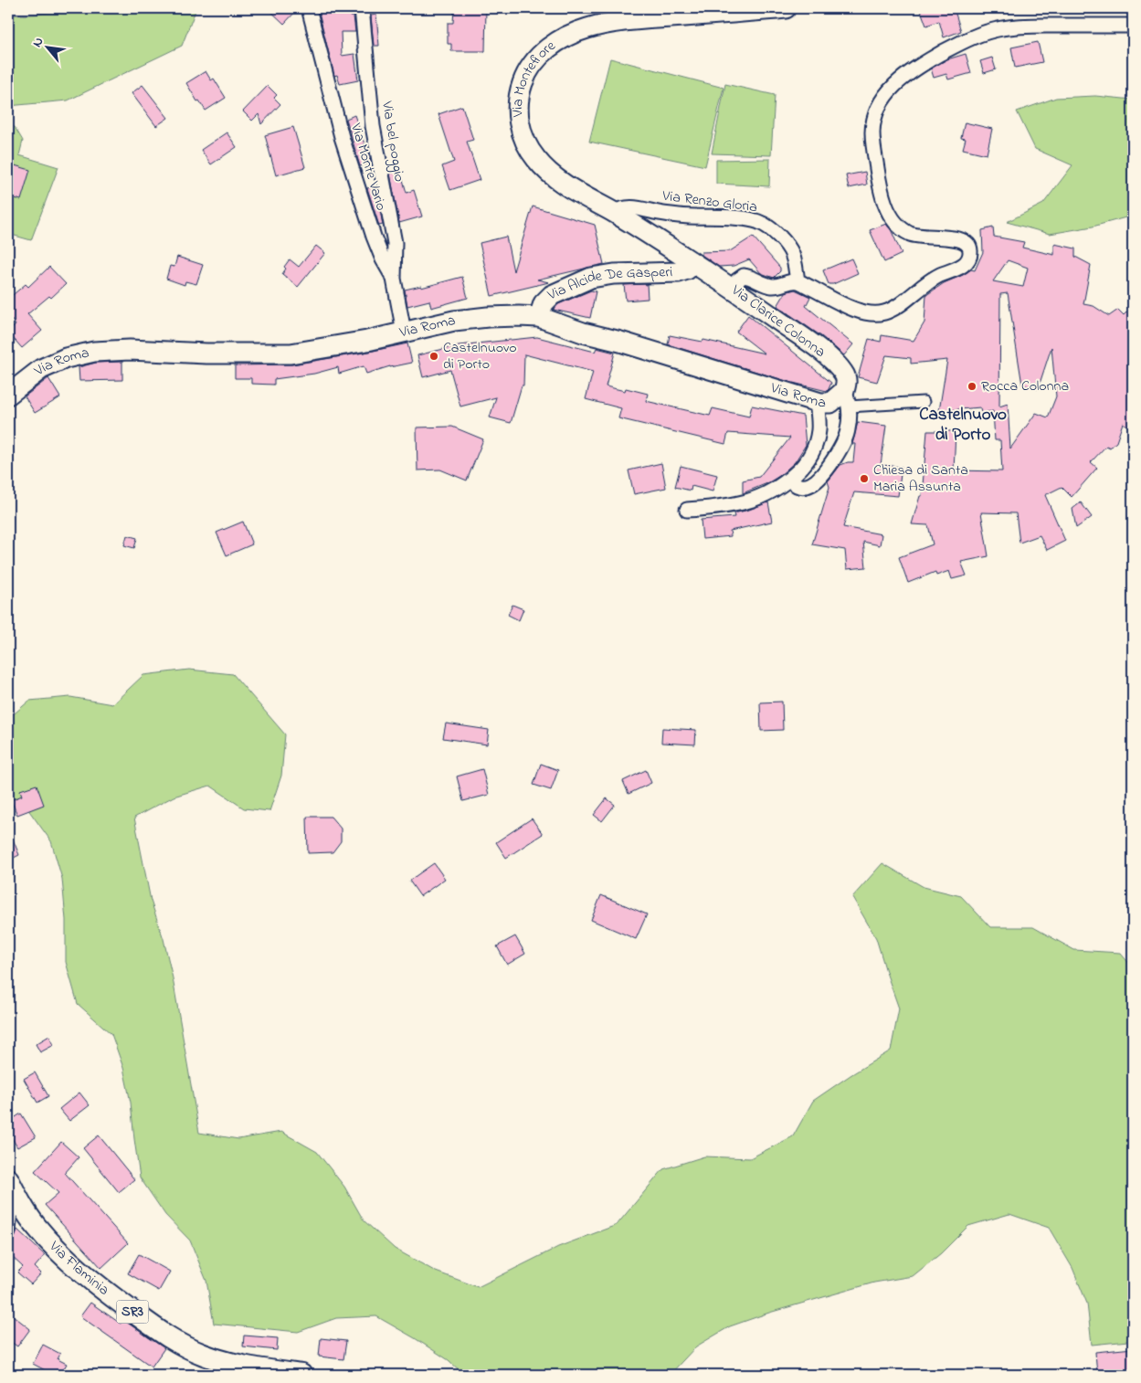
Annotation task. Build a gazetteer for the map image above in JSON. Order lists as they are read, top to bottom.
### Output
{
  "streets": {
    "main road": [
      "Via Montefiore",
      "Via Alcide De Gasperi",
      "Via Clarice Colonna",
      "Via Roma",
      "Via Flaminia",
      "SR3"
    ],
    "street": ["Via bel poggio", "Via Monte Vario", "Via Renzo Gloria"]
  },
  "crossings": [
    ["Via Montefiore", "Via Renzo Gloria"],
    ["Via Montefiore", "Via Alcide De Gasperi"],
    ["Via Montefiore", "Via Clarice Colonna"],
    ["Via bel poggio", "Via Monte Vario"],
    ["Via Monte Vario", "Via Roma"],
    ["Via Alcide De Gasperi", "Via Clarice Colonna"],
    ["Via Alcide De Gasperi", "Via Roma"],
    ["Via Clarice Colonna", "Via Roma"]
  ],
  "districts": ["Castelnuovo di Porto"],
  "places": ["Castelnuovo di Porto", "Rocca Colonna", "Chiesa di Santa Maria Assunta"],
  "north": "top left"
}
